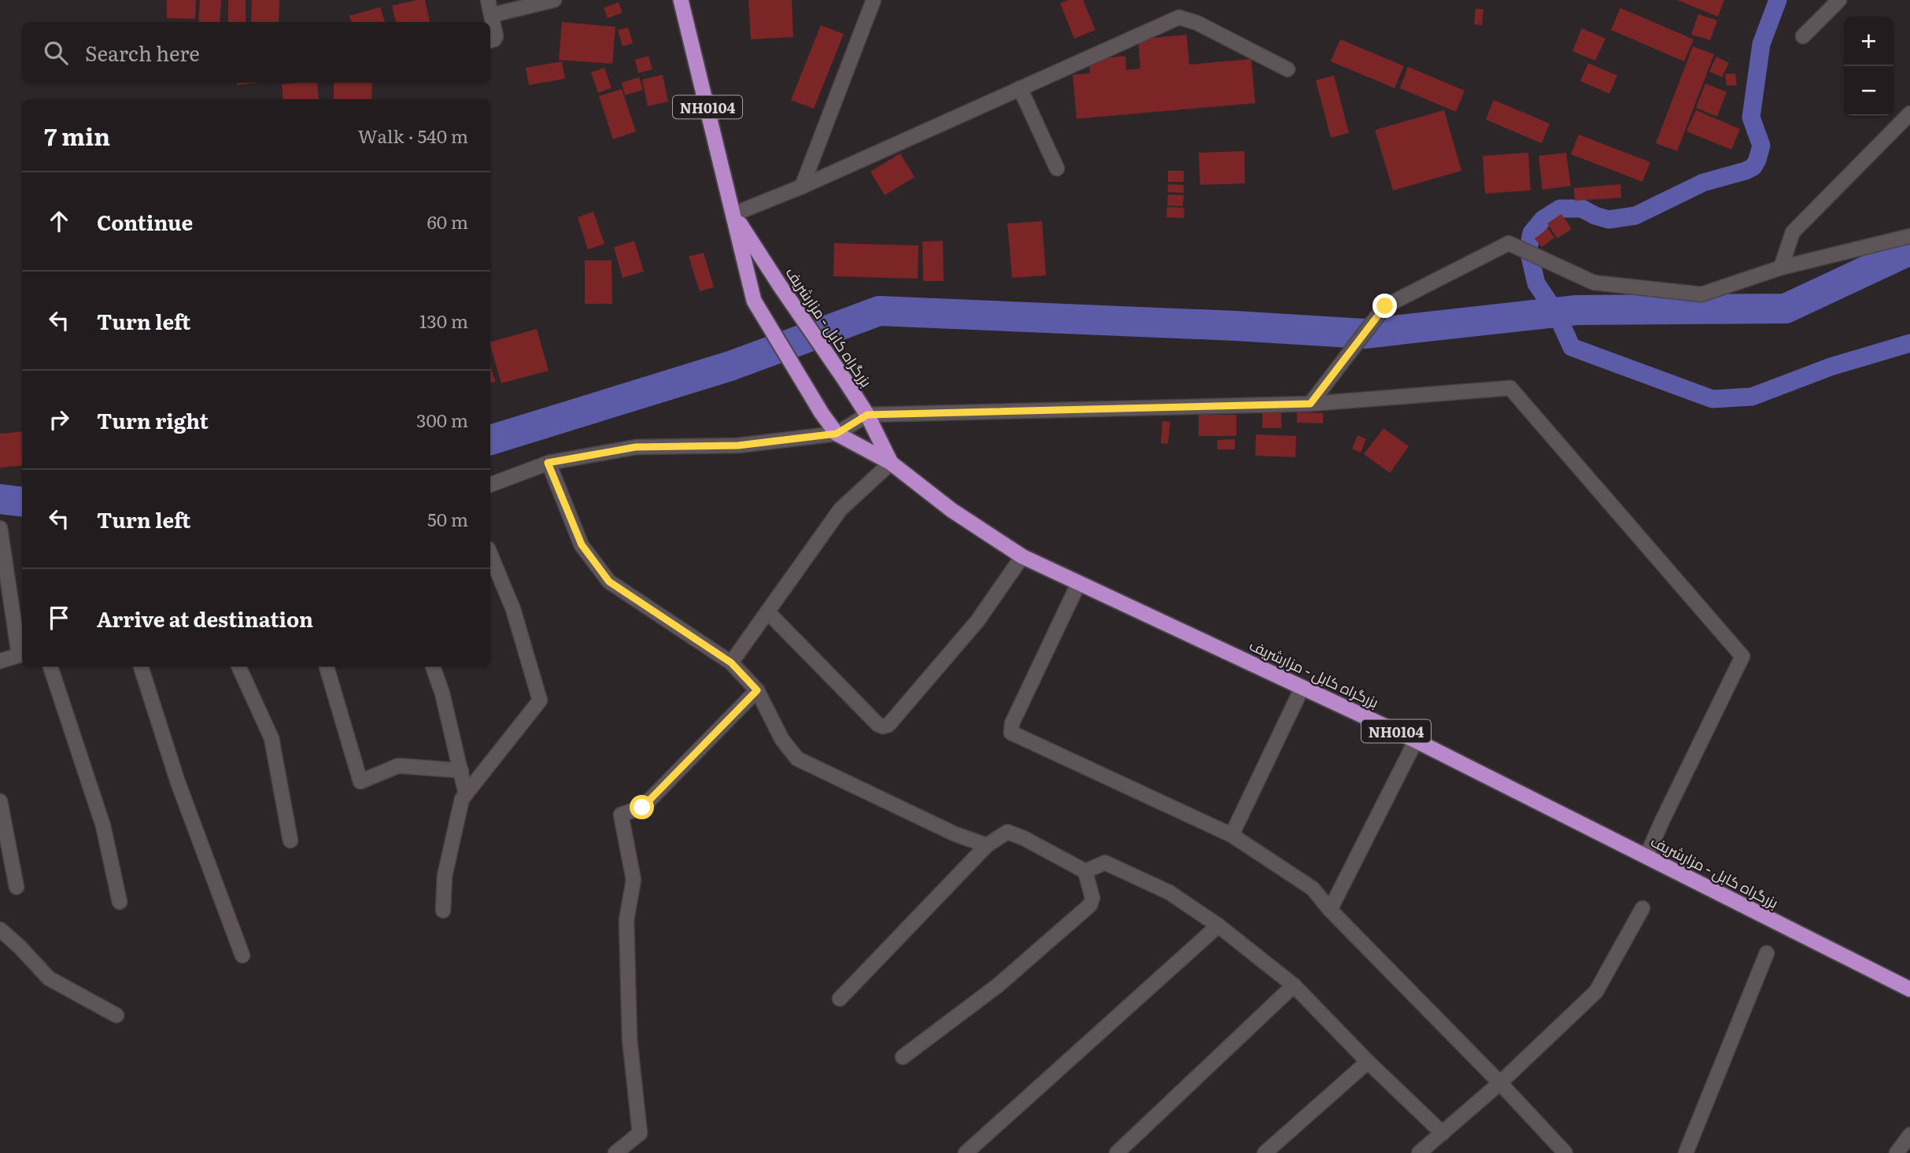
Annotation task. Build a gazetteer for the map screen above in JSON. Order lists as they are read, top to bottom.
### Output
{
  "streets": {
    "highway": ["NH0104", "بزرگراه کابل - مزارشریف"]
  },
  "page": {
    "map_buttons": ["+", "−"],
    "search": "Search here",
    "heading": ["7 min", "Walk · 540 m"],
    "list": [
      ["Continue", "60 m"],
      ["Turn left", "130 m"],
      ["Turn right", "300 m"],
      ["Turn left", "50 m"],
      "Arrive at destination"
    ]
  }
}
